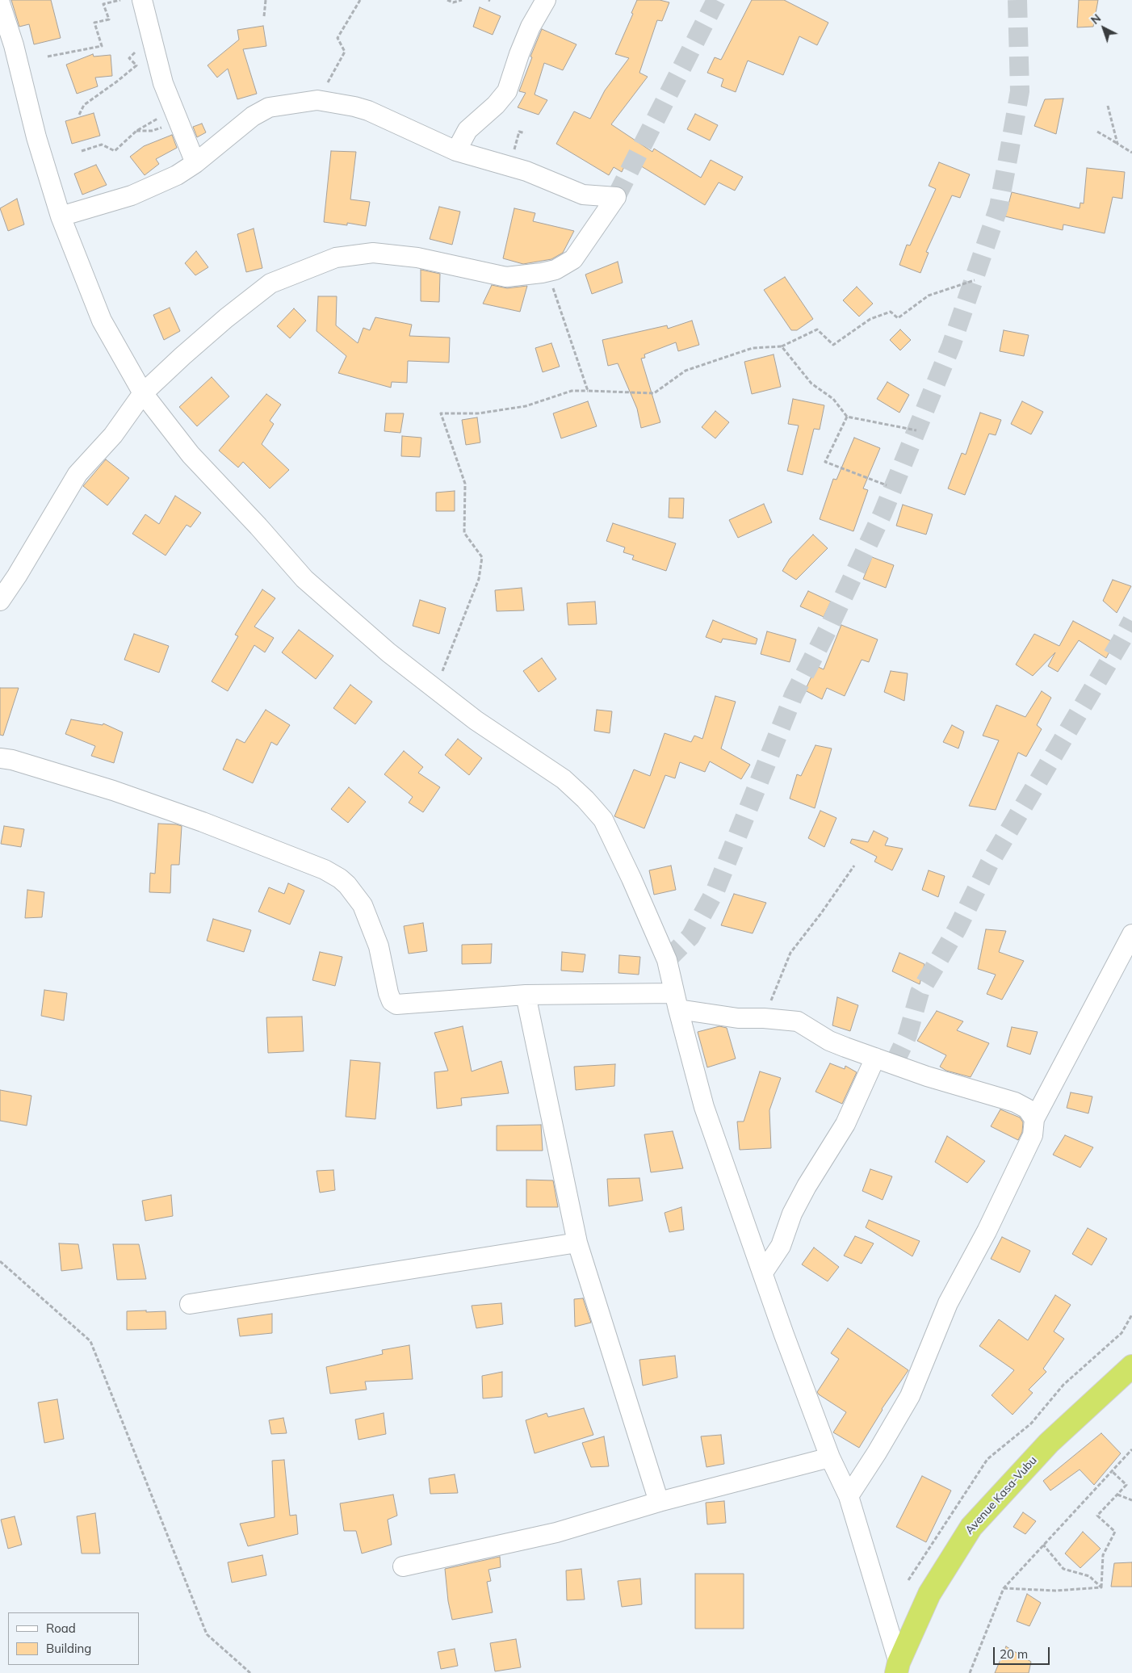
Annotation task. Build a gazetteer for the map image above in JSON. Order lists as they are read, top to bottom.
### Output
{
  "streets": {
    "highway": ["Avenue Kasa-Vubu"]
  },
  "legend": ["Road", "Building"],
  "scale_bar": "20 m",
  "north": "top left"
}
